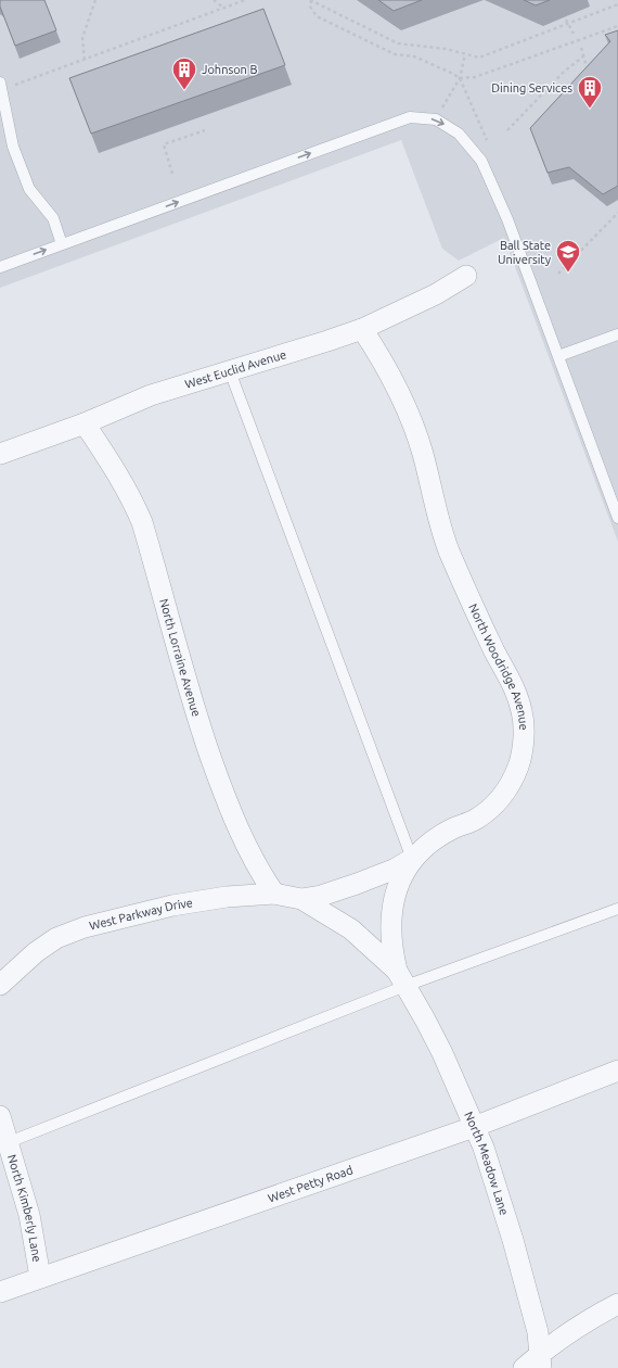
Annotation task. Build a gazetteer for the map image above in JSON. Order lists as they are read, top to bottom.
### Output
{
  "streets": {
    "street": [
      "West Euclid Avenue",
      "North Lorraine Avenue",
      "North Woodridge Avenue",
      "West Parkway Drive",
      "North Meadow Lane",
      "West Petty Road",
      "North Kimberly Lane"
    ]
  },
  "crossings": [
    ["West Euclid Avenue", "North Lorraine Avenue"],
    ["West Euclid Avenue", "North Woodridge Avenue"],
    ["North Lorraine Avenue", "West Parkway Drive"],
    ["North Woodridge Avenue", "West Parkway Drive"],
    ["North Woodridge Avenue", "North Meadow Lane"],
    ["West Parkway Drive", "North Meadow Lane"],
    ["North Meadow Lane", "West Petty Road"],
    ["West Petty Road", "North Kimberly Lane"]
  ],
  "places": {
    "building": ["Johnson B", "Dining Services"],
    "school or university": ["Ball State University"]
  }
}
